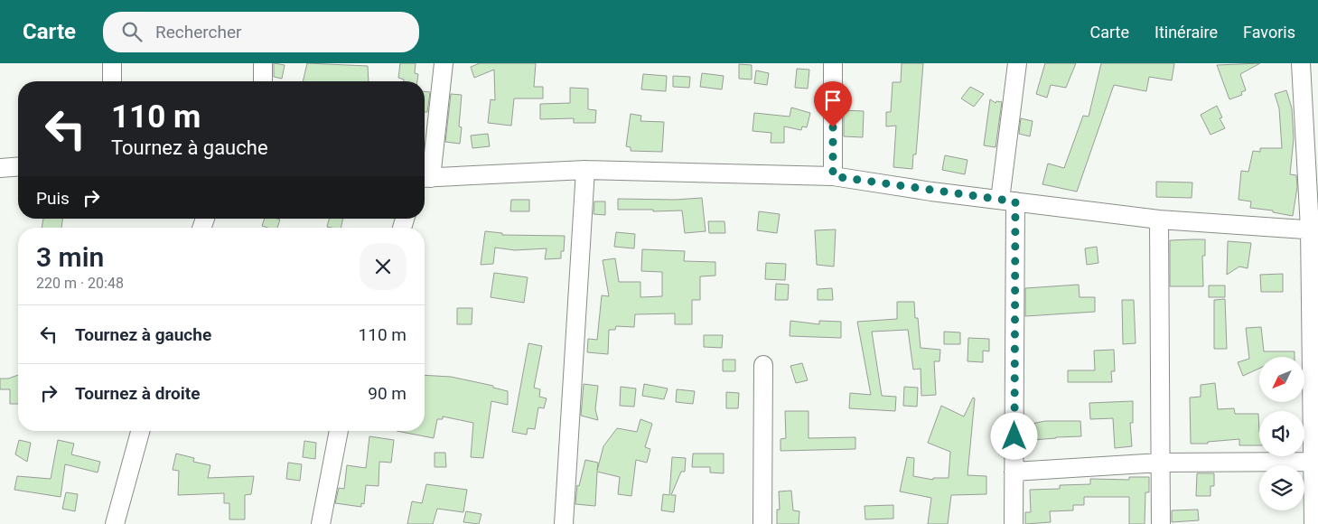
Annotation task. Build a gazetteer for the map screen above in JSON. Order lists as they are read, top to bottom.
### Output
{
  "north": "bottom left",
  "page": {
    "header": "Carte",
    "search": "Rechercher",
    "nav": ["Carte", "Itinéraire", "Favoris"],
    "turn": ["110 m", "Tournez à gauche"],
    "then": "Puis",
    "heading": ["3 min", "220 m · 20:48"],
    "list": [
      {
        "name": "Tournez à gauche",
        "value": "110 m"
      },
      {
        "name": "Tournez à droite",
        "value": "90 m"
      }
    ]
  }
}
